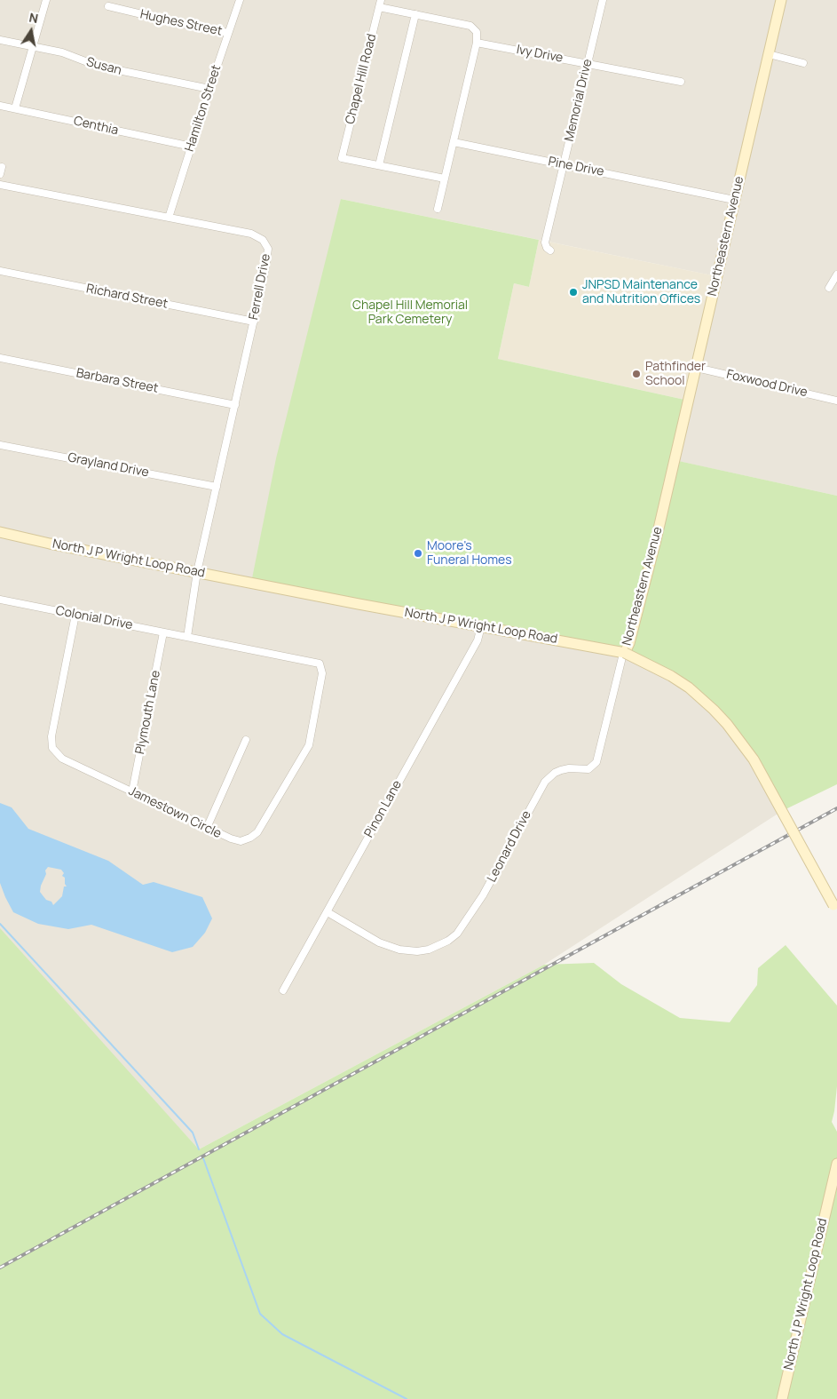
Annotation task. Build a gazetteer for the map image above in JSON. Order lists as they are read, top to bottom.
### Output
{
  "streets": {
    "main road": ["Northeastern Avenue", "North J P Wright Loop Road"],
    "street": [
      "Hughes Street",
      "Ivy Drive",
      "Susan",
      "Chapel Hill Road",
      "Memorial Drive",
      "Hamilton Street",
      "Centhia",
      "Pine Drive",
      "Ferrell Drive",
      "Richard Street",
      "Barbara Street",
      "Foxwood Drive",
      "Grayland Drive",
      "Colonial Drive",
      "Plymouth Lane",
      "Pinon Lane",
      "Jamestown Circle",
      "Leonard Drive"
    ]
  },
  "crossings": [
    ["Hughes Street", "Hamilton Street"],
    ["Ivy Drive", "Memorial Drive"],
    ["Susan", "Hamilton Street"],
    ["Memorial Drive", "Pine Drive"],
    ["Hamilton Street", "Centhia"],
    ["Hamilton Street", "Ferrell Drive"],
    ["Pine Drive", "Northeastern Avenue"],
    ["Northeastern Avenue", "Foxwood Drive"],
    ["Northeastern Avenue", "North J P Wright Loop Road"],
    ["Northeastern Avenue", "Leonard Drive"],
    ["Ferrell Drive", "Richard Street"],
    ["Ferrell Drive", "Barbara Street"],
    ["Ferrell Drive", "Grayland Drive"],
    ["Ferrell Drive", "North J P Wright Loop Road"],
    ["North J P Wright Loop Road", "Pinon Lane"],
    ["North J P Wright Loop Road", "Leonard Drive"],
    ["Colonial Drive", "Plymouth Lane"],
    ["Colonial Drive", "Jamestown Circle"],
    ["Plymouth Lane", "Jamestown Circle"],
    ["Pinon Lane", "Leonard Drive"]
  ],
  "parks": ["Chapel Hill Memorial Park Cemetery"],
  "places": ["JNPSD Maintenance and Nutrition Offices", "Pathfinder School", "Moore's Funeral Homes"],
  "north": "top"
}
